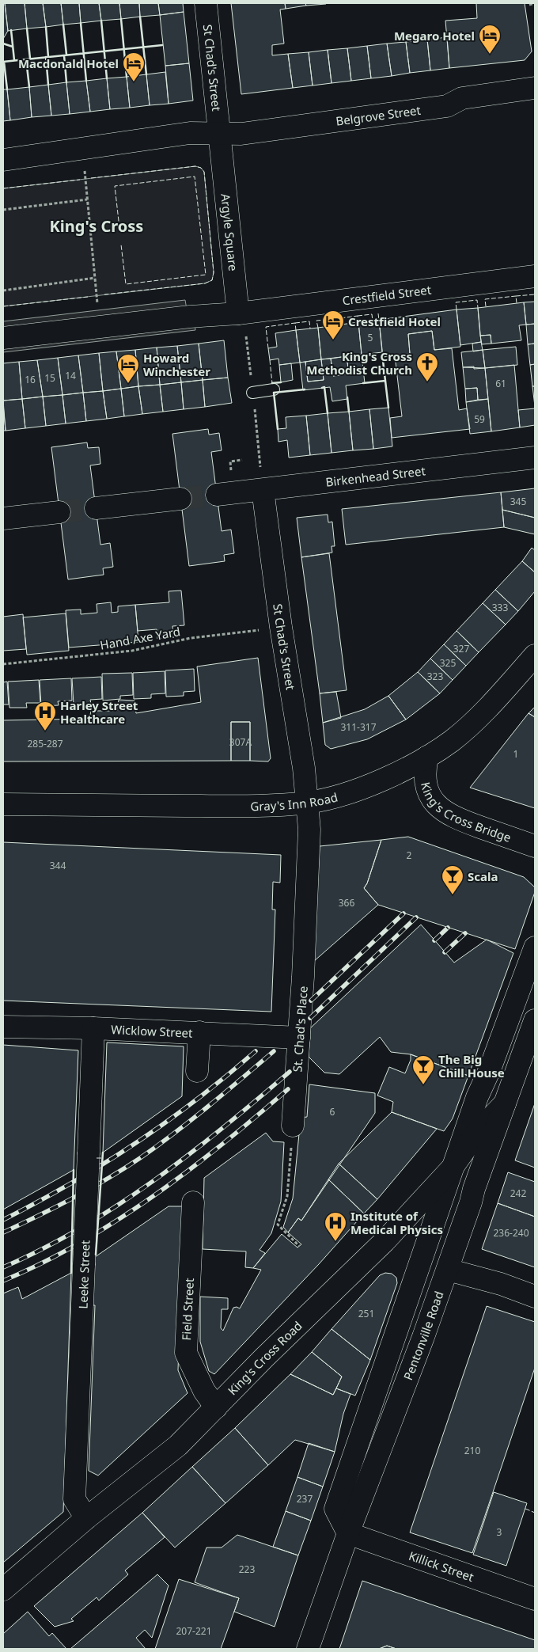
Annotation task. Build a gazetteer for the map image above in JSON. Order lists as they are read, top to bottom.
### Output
{
  "streets": {
    "main road": [
      "St Chad's Street",
      "Belgrove Street",
      "Argyle Square",
      "Crestfield Street",
      "Birkenhead Street",
      "Gray's Inn Road",
      "King's Cross Bridge",
      "St. Chad's Place",
      "Wicklow Street",
      "Leeke Street",
      "Field Street",
      "Pentonville Road",
      "King's Cross Road",
      "Killick Street"
    ],
    "path": ["Hand Axe Yard"]
  },
  "crossings": [
    ["St Chad's Street", "Belgrove Street"],
    ["St Chad's Street", "Argyle Square"],
    ["St Chad's Street", "Birkenhead Street"],
    ["St Chad's Street", "Hand Axe Yard"],
    ["St Chad's Street", "Gray's Inn Road"],
    ["St Chad's Street", "St. Chad's Place"],
    ["Belgrove Street", "Argyle Square"],
    ["Argyle Square", "Crestfield Street"],
    ["Gray's Inn Road", "King's Cross Bridge"],
    ["Gray's Inn Road", "St. Chad's Place"],
    ["St. Chad's Place", "Wicklow Street"],
    ["Wicklow Street", "Leeke Street"],
    ["Leeke Street", "King's Cross Road"],
    ["Field Street", "King's Cross Road"],
    ["Pentonville Road", "King's Cross Road"],
    ["Pentonville Road", "Killick Street"]
  ],
  "districts": ["King's Cross"],
  "places": {
    "hotel": [
      "Megaro Hotel",
      "Macdonald Hotel",
      "Crestfield Hotel",
      "Howard Winchester"
    ],
    "church": ["King's Cross Methodist Church"],
    "hospital": ["Harley Street Healthcare", "Institute of Medical Physics"],
    "bar": ["Scala", "The Big Chill House"]
  },
  "house_numbers": [
    "5",
    "14",
    "15",
    "16",
    "61",
    "59",
    "345",
    "333",
    "327",
    "325",
    "323",
    "311-317",
    "307A",
    "285-287",
    "1",
    "2",
    "344",
    "366",
    "6",
    "242",
    "236-240",
    "251",
    "210",
    "237",
    "3",
    "223",
    "207-221"
  ]
}
